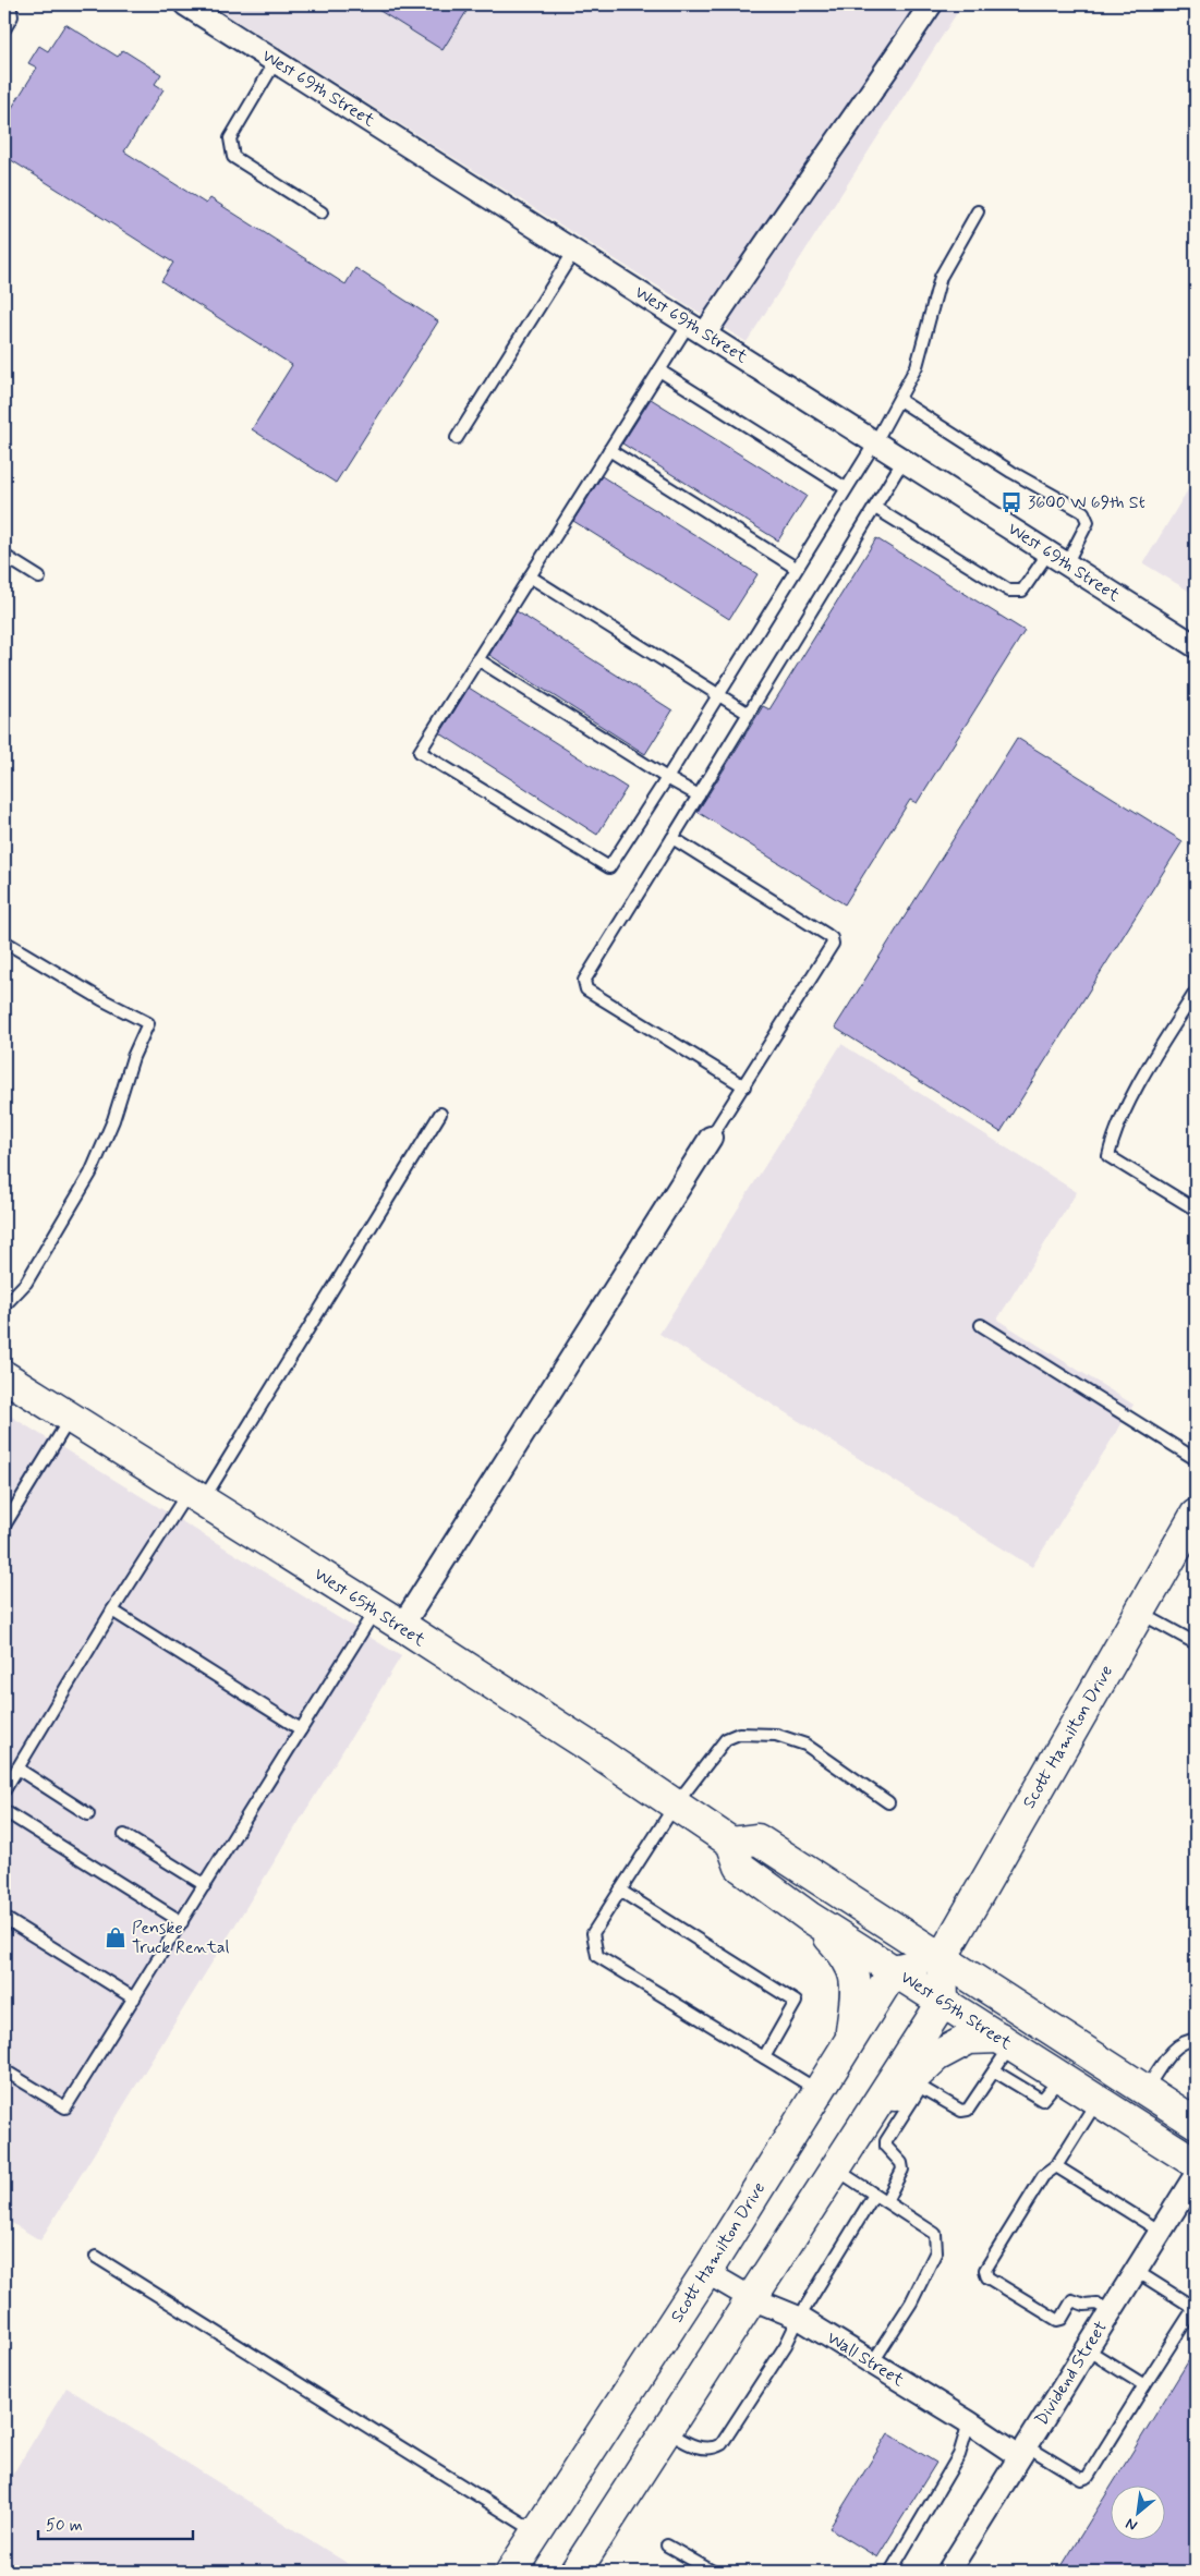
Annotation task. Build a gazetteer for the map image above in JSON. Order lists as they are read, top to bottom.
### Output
{
  "streets": {
    "main road": ["West 65th Street", "Scott Hamilton Drive"],
    "street": ["West 69th Street", "Wall Street", "Dividend Street"]
  },
  "crossings": [
    ["West 65th Street", "Scott Hamilton Drive"],
    ["Scott Hamilton Drive", "Wall Street"],
    ["Wall Street", "Dividend Street"]
  ],
  "places": {
    "bus stop": ["3600 W 69th St"],
    "shop": ["Penske Truck Rental"]
  },
  "scale_bar": "50 m",
  "north": "bottom left"
}
